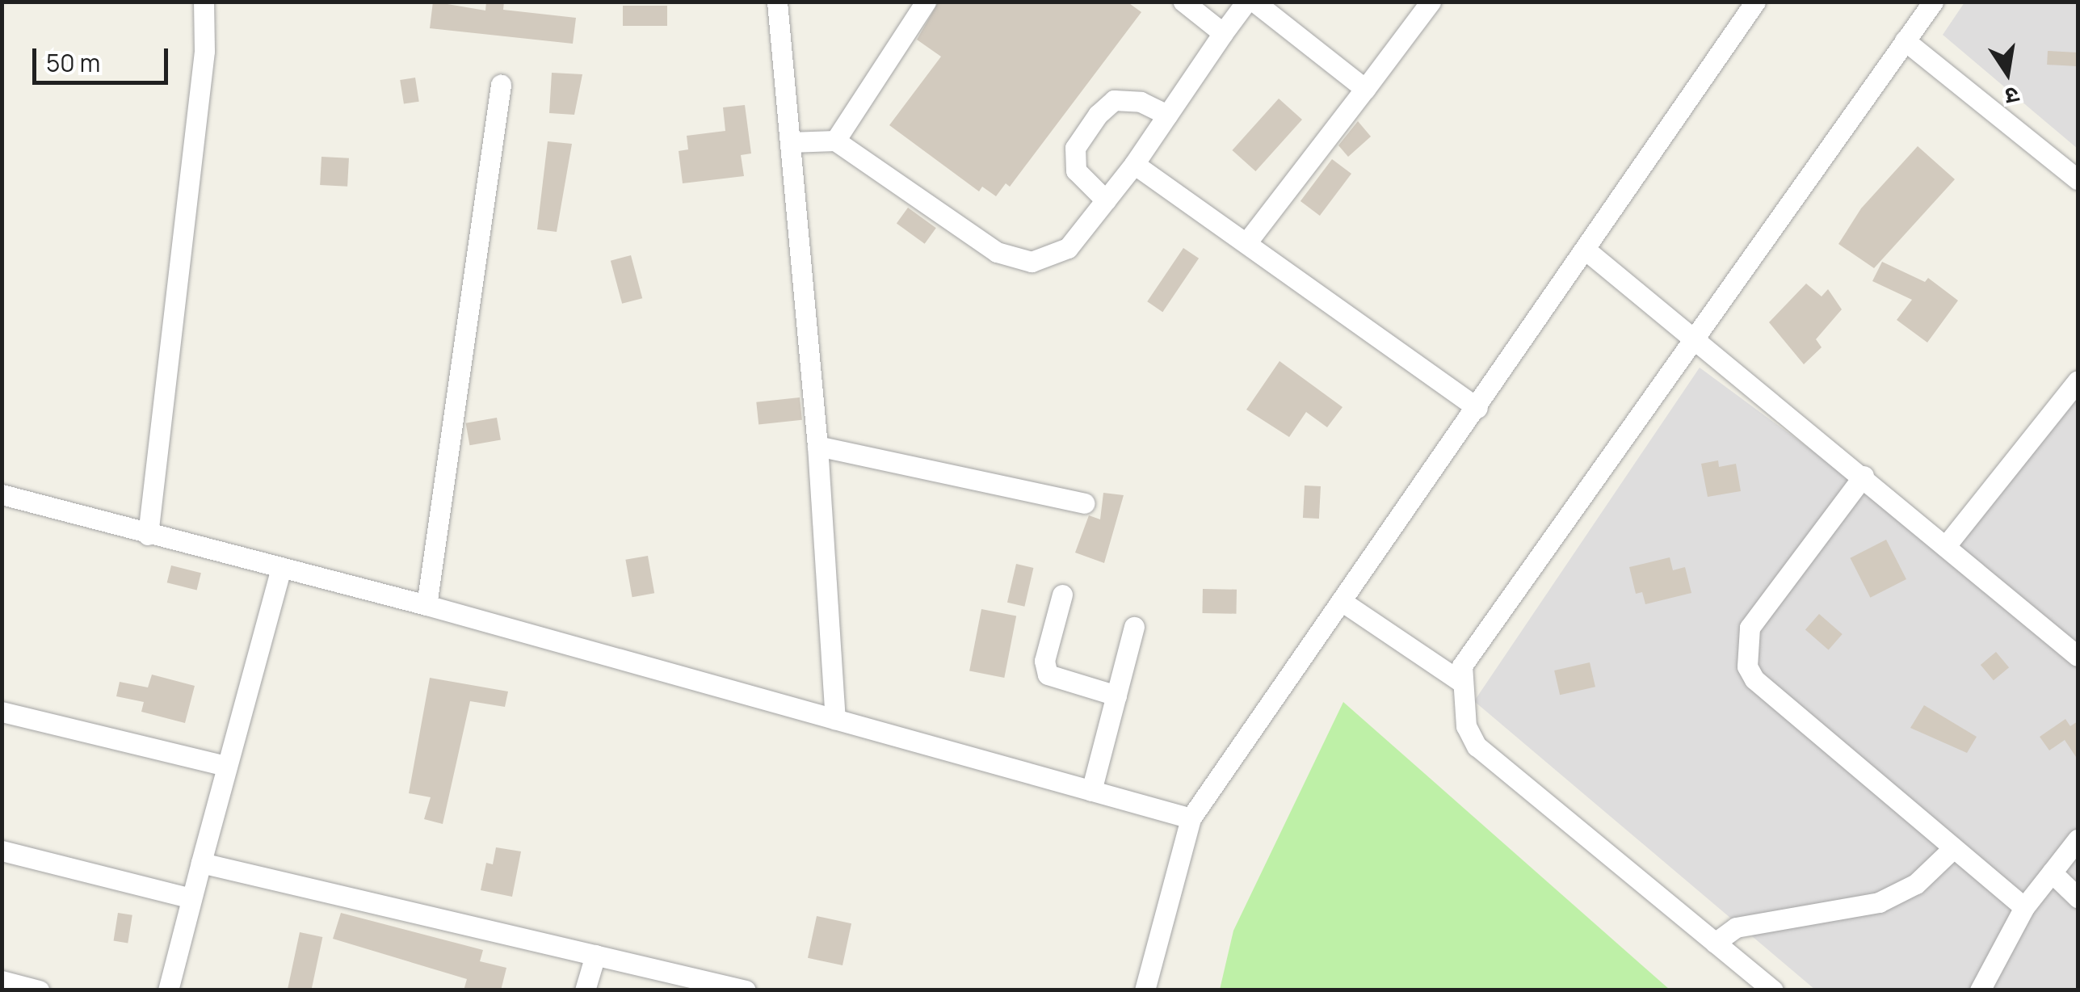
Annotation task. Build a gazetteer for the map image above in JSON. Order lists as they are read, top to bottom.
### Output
{
  "scale_bar": "50 m",
  "north": "bottom"
}
